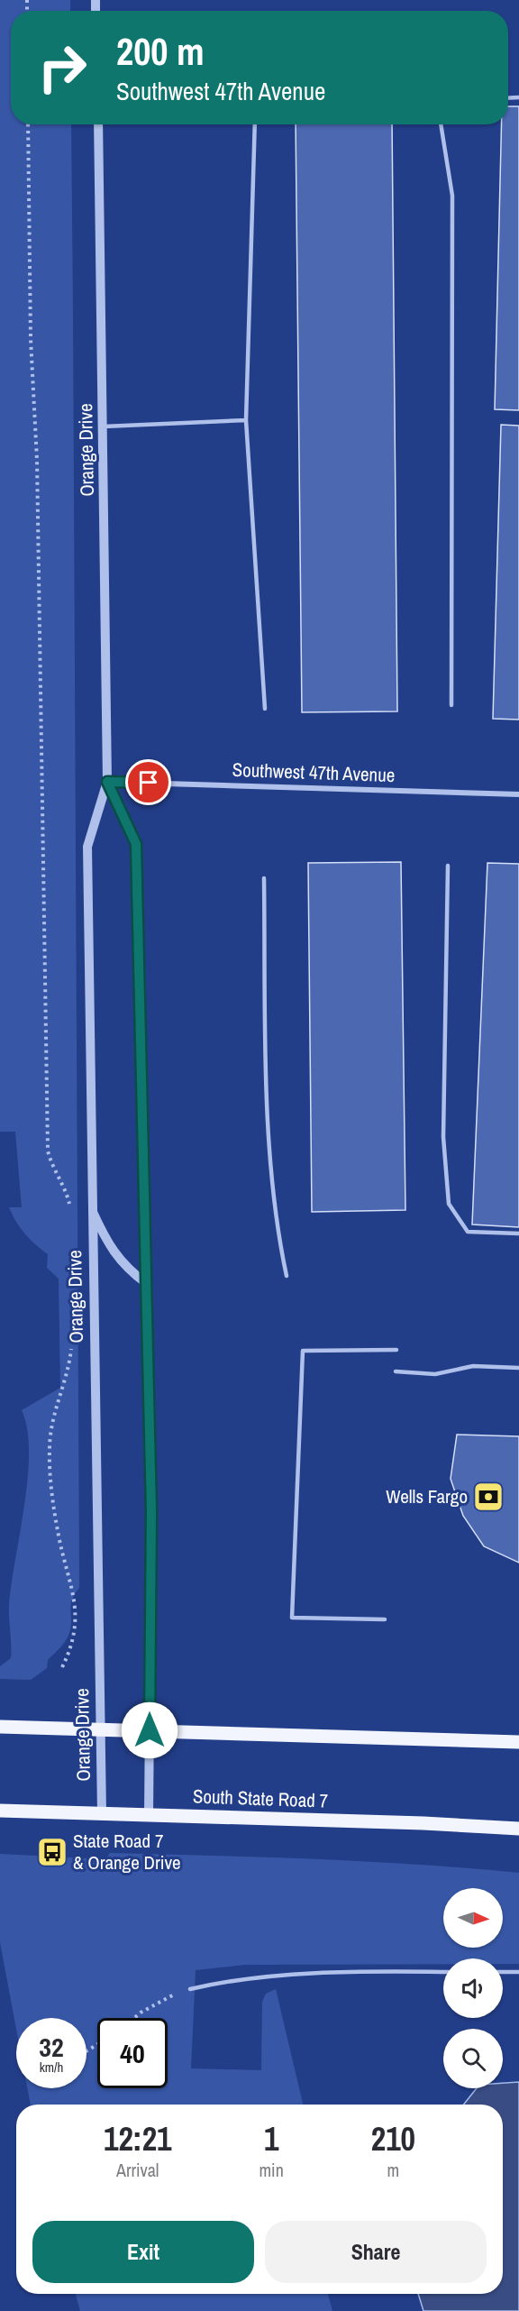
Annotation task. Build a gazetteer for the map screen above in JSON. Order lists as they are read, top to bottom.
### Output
{
  "streets": {
    "main road": ["South State Road 7"],
    "street": ["Orange Drive", "Southwest 47th Avenue"]
  },
  "crossings": [
    ["Orange Drive", "Southwest 47th Avenue"],
    ["Orange Drive", "South State Road 7"]
  ],
  "places": {
    "bank": ["Wells Fargo"],
    "bus stop": ["State Road 7 & Orange Drive"]
  },
  "north": "right",
  "page": {
    "turn": ["200 m", "Southwest 47th Avenue"],
    "speed": "32 km/h",
    "limit": "40",
    "eta": [
      "12:21",
      "Arrival",
      "1",
      "min",
      "210",
      "m"
    ],
    "buttons": ["Exit", "Share"]
  }
}
